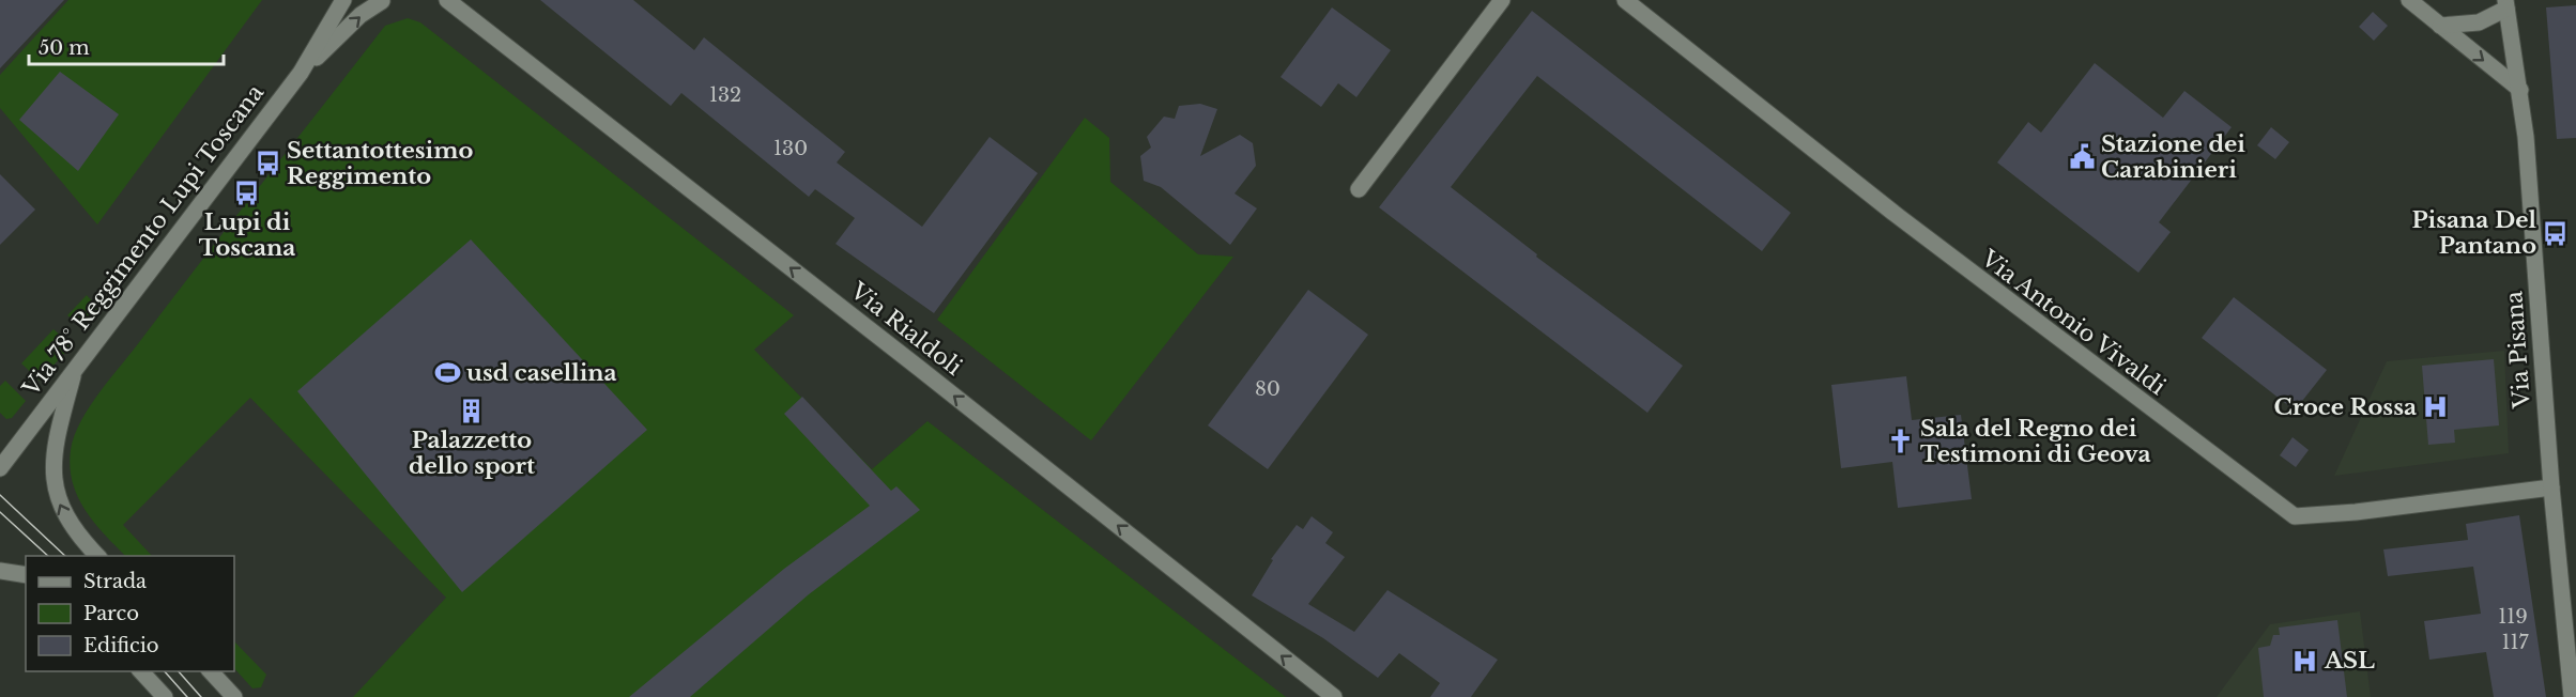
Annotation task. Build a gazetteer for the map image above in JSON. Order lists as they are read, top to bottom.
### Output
{
  "streets": {
    "street": [
      "Via 78° Reggimento Lupi Toscana",
      "Via Antonio Vivaldi",
      "Via Rialdoli",
      "Via Pisana"
    ]
  },
  "crossings": [
    ["Via Antonio Vivaldi", "Via Pisana"]
  ],
  "one_way": ["Via Rialdoli"],
  "places": {
    "public building": ["Stazione dei Carabinieri"],
    "bus stop": ["Settantottesimo Reggimento", "Lupi di Toscana", "Pisana Del Pantano"],
    "sports": ["usd casellina"],
    "hospital": ["Croce Rossa", "ASL"],
    "building": ["Palazzetto dello sport"],
    "church": ["Sala del Regno dei Testimoni di Geova"]
  },
  "house_numbers": [
    "132",
    "130",
    "80",
    "119",
    "117"
  ],
  "legend": ["Strada", "Parco", "Edificio"],
  "scale_bar": "50 m"
}
